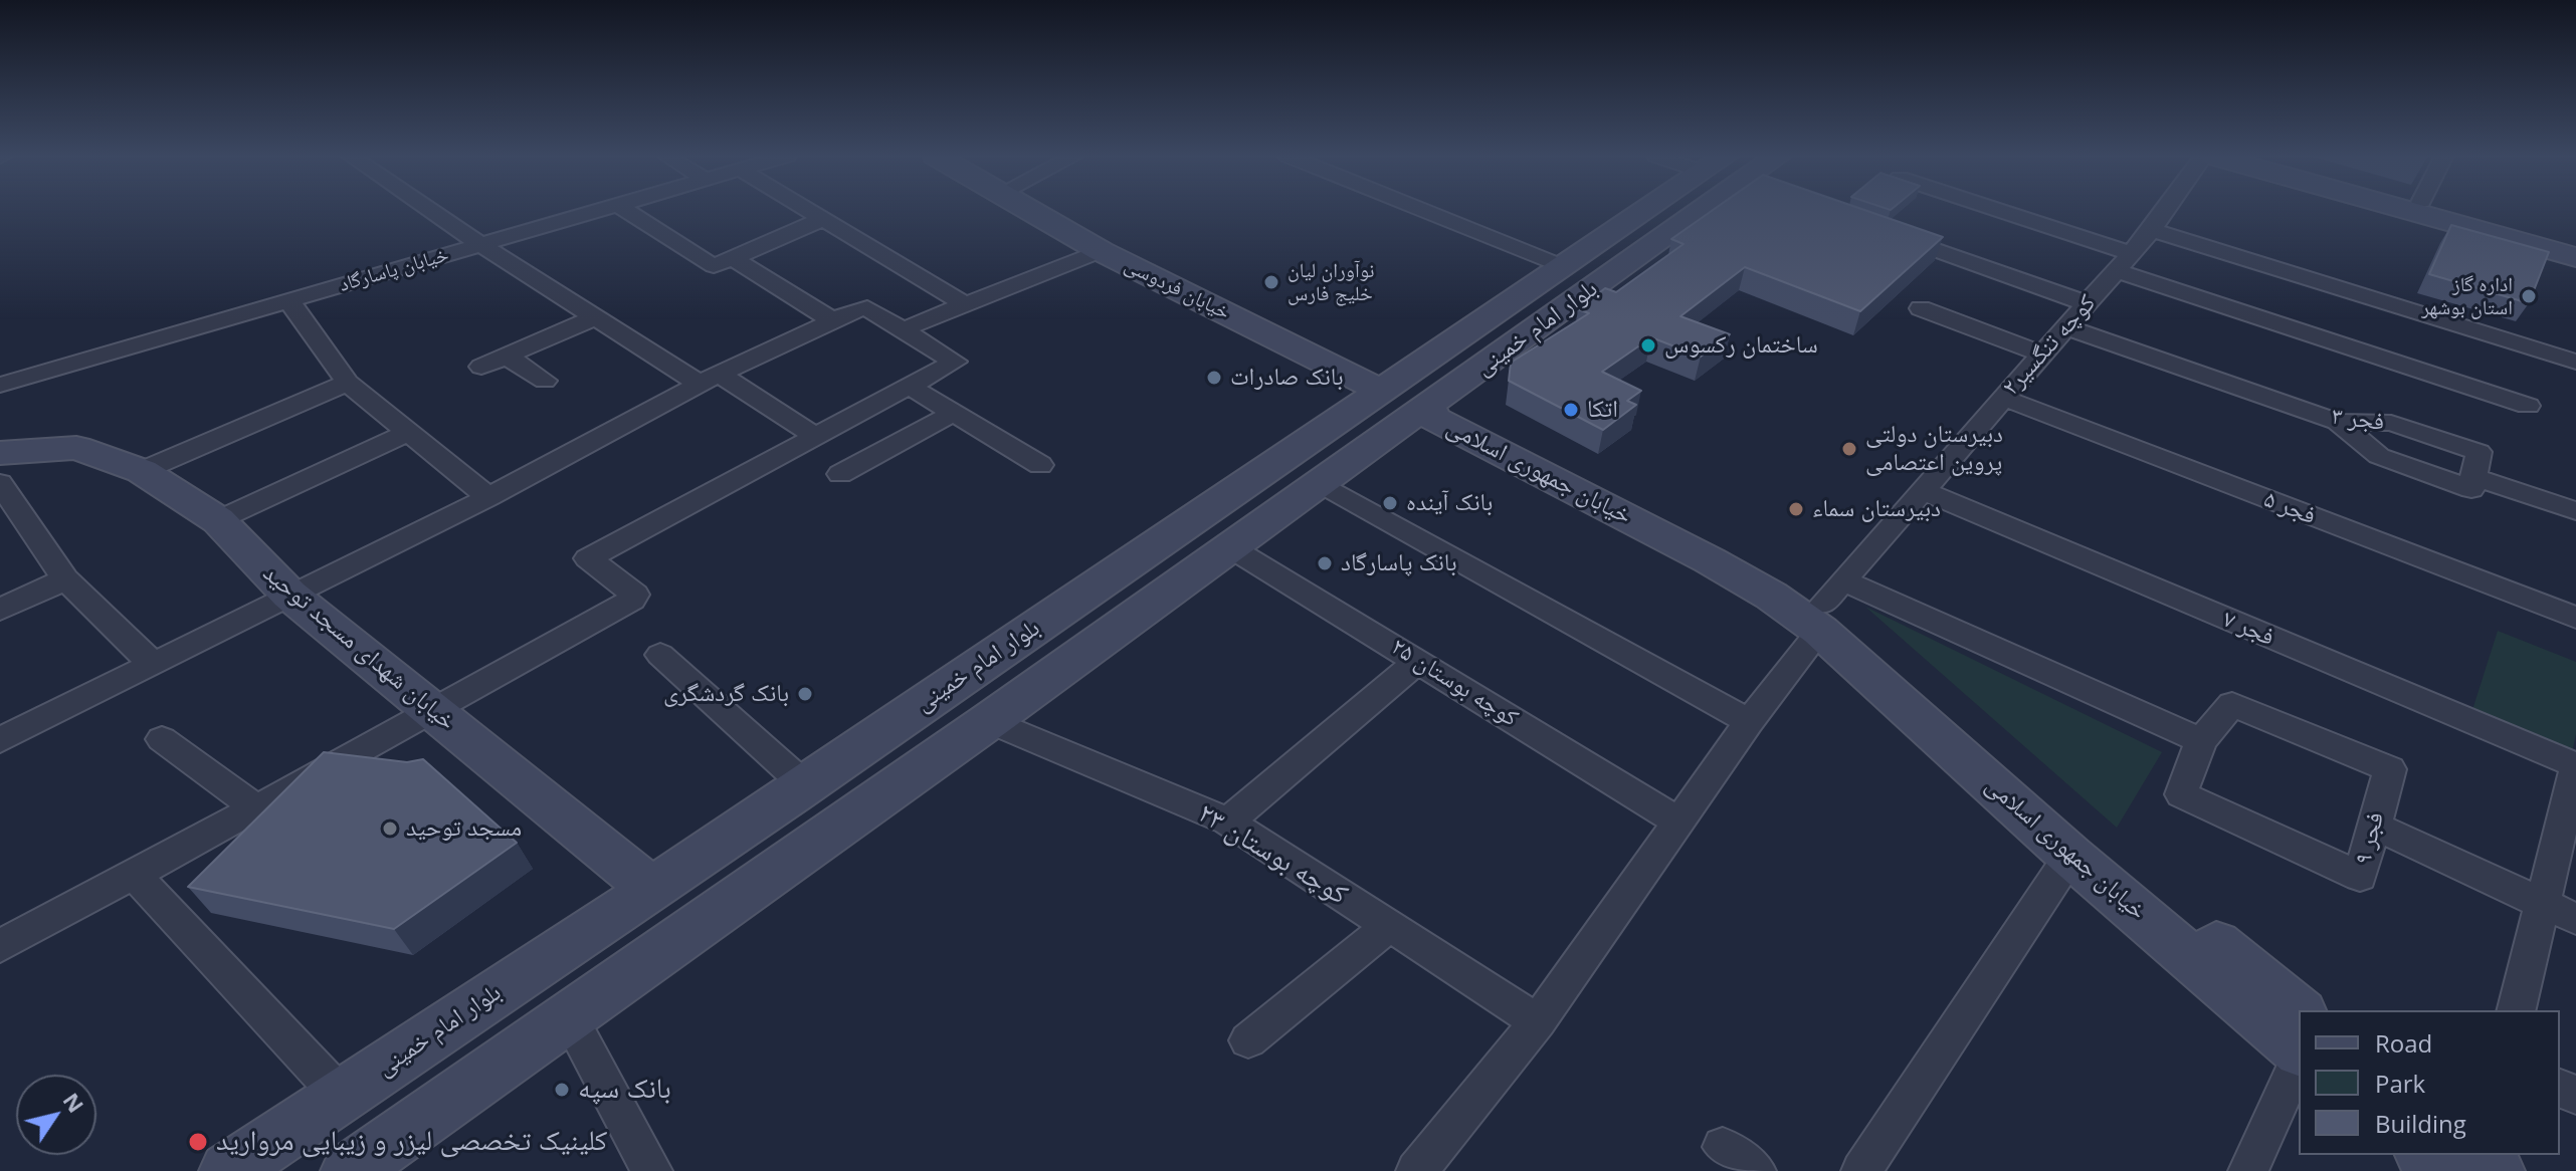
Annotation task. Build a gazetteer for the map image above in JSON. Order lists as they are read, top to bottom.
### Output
{
  "streets": {
    "street": [
      "خیابان پاسارگاد",
      "خیابان فردوسی",
      "بلوار امام خمینی",
      "کوچه تنگسیر۲",
      "فجر ۳",
      "خیابان جمهوری اسلامی",
      "فجر ۵",
      "فجر ۷",
      "خیابان شهدای مسجد توحید",
      "کوچه بوستان ۲۵",
      "فجر ۹",
      "کوچه بوستان ۲۳"
    ]
  },
  "crossings": [
    ["خیابان فردوسی", "بلوار امام خمینی"],
    ["بلوار امام خمینی", "خیابان جمهوری اسلامی"],
    ["بلوار امام خمینی", "خیابان شهدای مسجد توحید"],
    ["بلوار امام خمینی", "کوچه بوستان ۲۵"],
    ["بلوار امام خمینی", "کوچه بوستان ۲۳"],
    ["کوچه تنگسیر۲", "فجر ۳"],
    ["کوچه تنگسیر۲", "خیابان جمهوری اسلامی"],
    ["کوچه تنگسیر۲", "فجر ۵"],
    ["کوچه تنگسیر۲", "فجر ۷"],
    ["کوچه تنگسیر۲", "کوچه بوستان ۲۵"],
    ["کوچه تنگسیر۲", "کوچه بوستان ۲۳"]
  ],
  "places": [
    "نوآوران لیان خلیج فارس",
    "اداره گاز استان بوشهر",
    "ساختمان رکسوس",
    "بانک صادرات",
    "اتکا",
    "دبیرستان دولتی پروین اعتصامی",
    "بانک آینده",
    "دبیرستان سماء",
    "بانک پاسارگاد",
    "بانک گردشگری",
    "مسجد توحید",
    "بانک سپه",
    "کلینیک تخصصی لیزر و زیبایی مروارید"
  ],
  "legend": ["Road", "Park", "Building"],
  "north": "top right"
}
